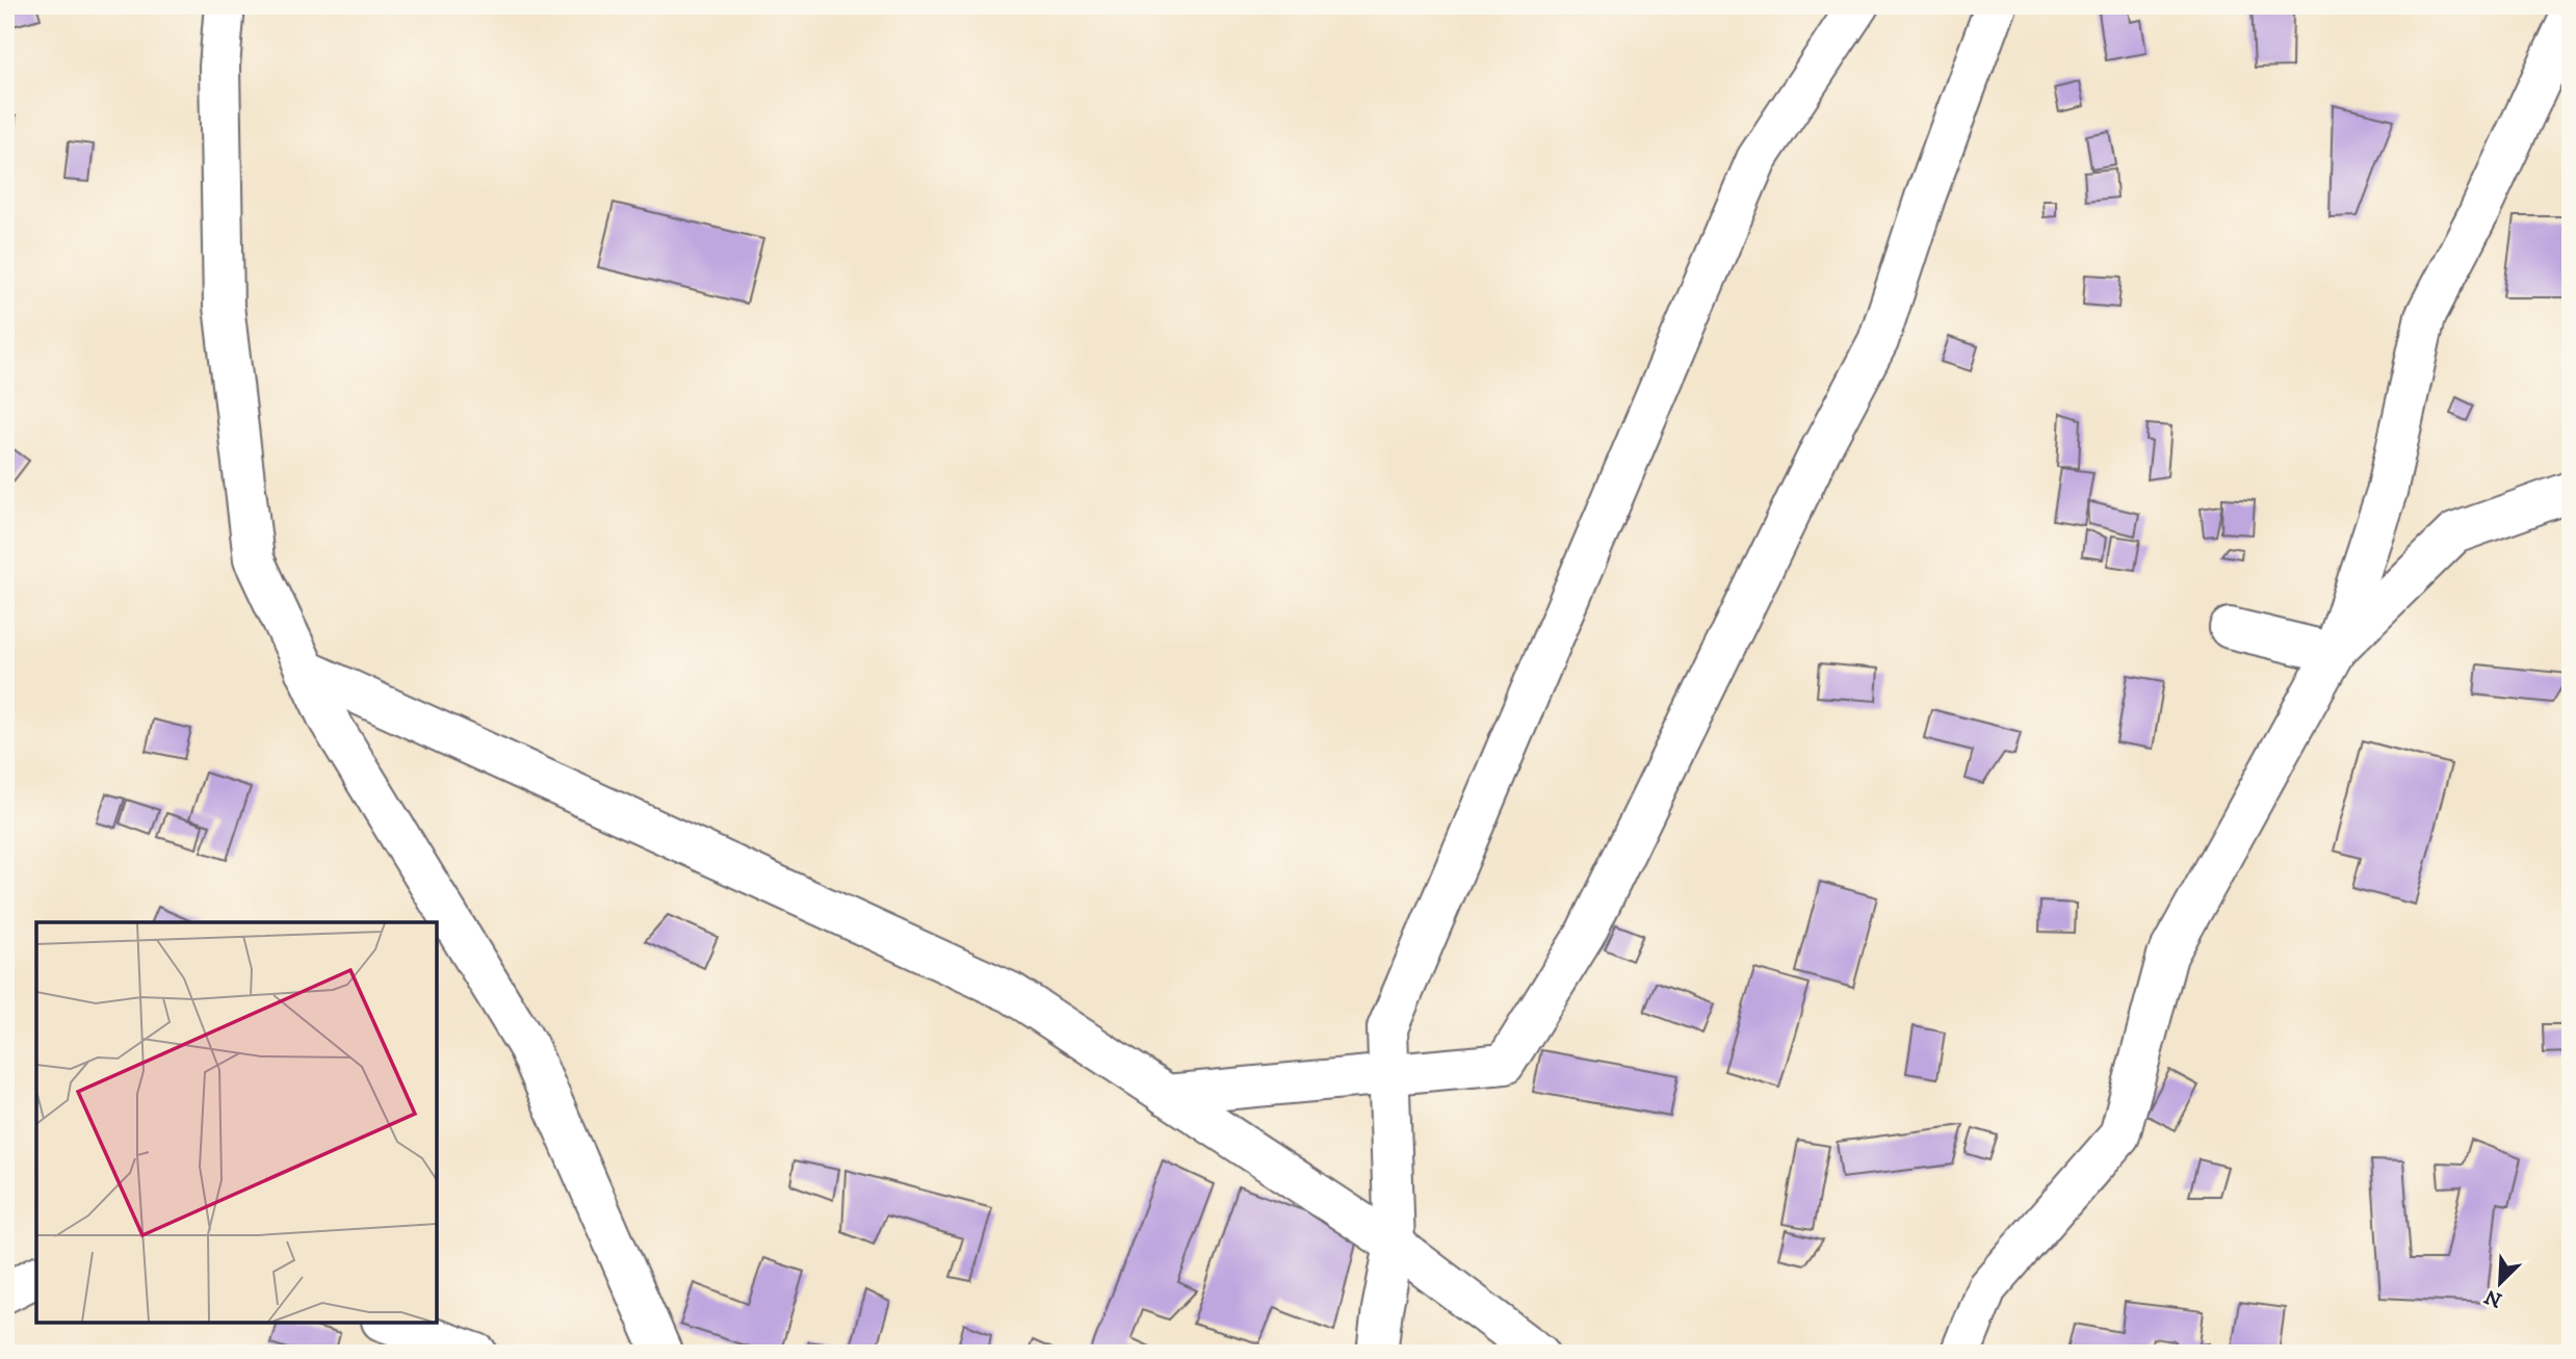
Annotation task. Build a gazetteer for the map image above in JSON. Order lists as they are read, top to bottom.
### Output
{
  "north": "bottom left"
}
